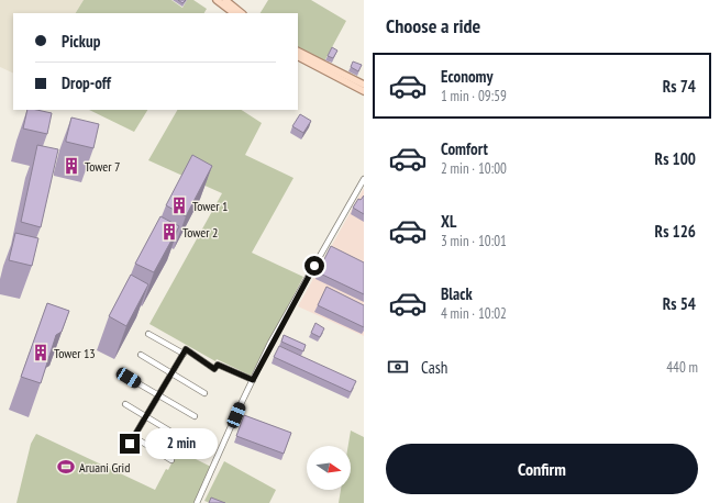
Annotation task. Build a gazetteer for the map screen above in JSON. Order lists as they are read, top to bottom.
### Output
{
  "places": {
    "building": [
      "Tower 7",
      "Tower 1",
      "Tower 2",
      "Tower 13"
    ],
    "sports": ["Aruani Grid"]
  },
  "north": "right",
  "page": {
    "heading": "Choose a ride",
    "banner": ["Pickup", "Drop-off"],
    "list": [
      {
        "name": "Economy",
        "note": "1 min · 09:59",
        "value": "Rs 74"
      },
      {
        "name": "Comfort",
        "note": "2 min · 10:00",
        "value": "Rs 100"
      },
      {
        "name": "XL",
        "note": "3 min · 10:01",
        "value": "Rs 126"
      },
      {
        "name": "Black",
        "note": "4 min · 10:02",
        "value": "Rs 54"
      }
    ],
    "pay": ["Cash", "440 m"],
    "bubble": "2 min",
    "buttons": "Confirm"
  }
}
